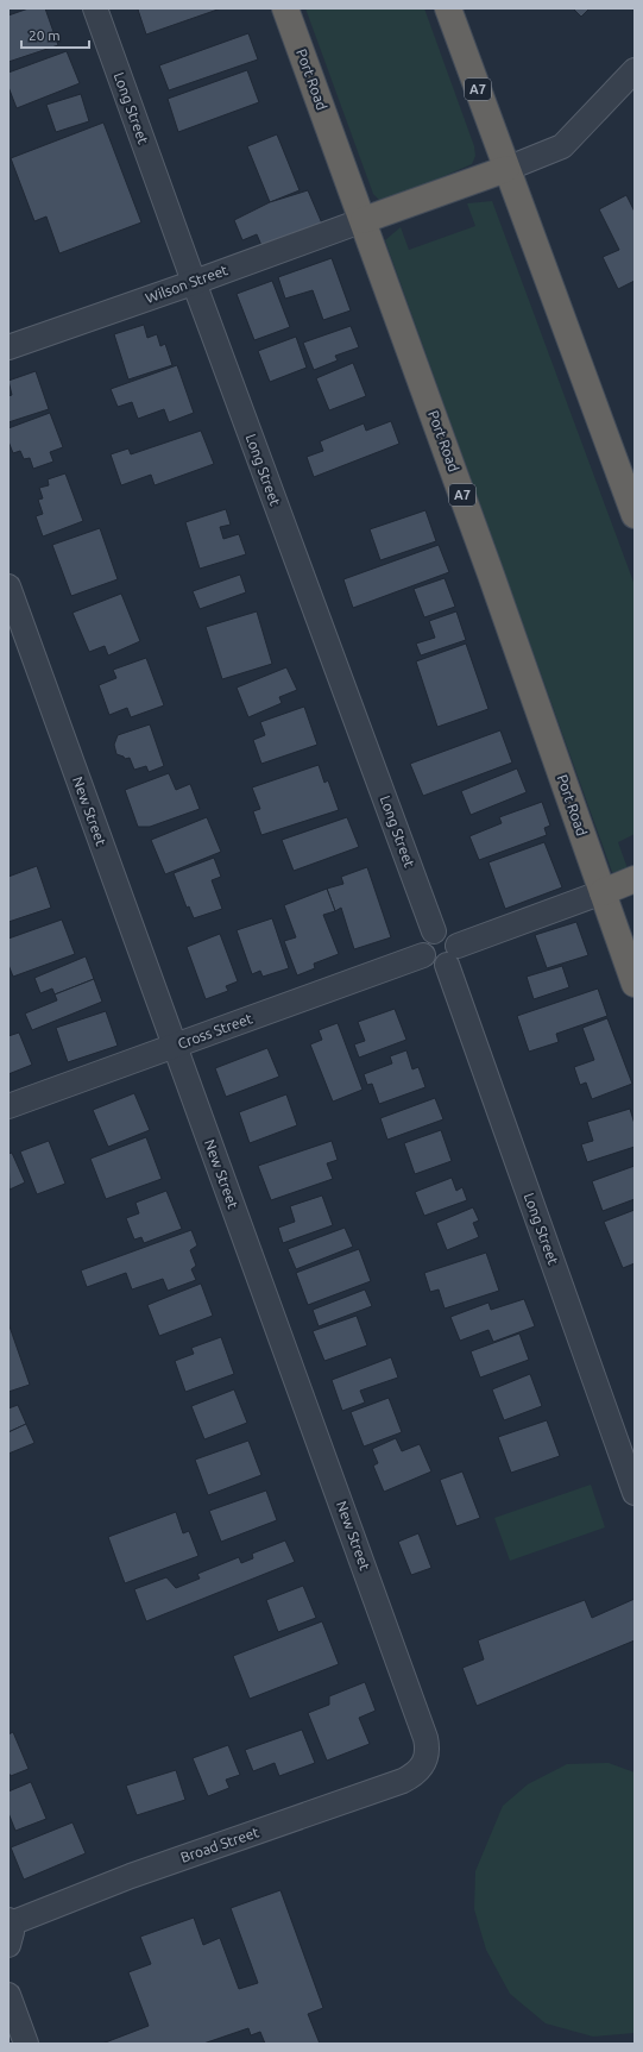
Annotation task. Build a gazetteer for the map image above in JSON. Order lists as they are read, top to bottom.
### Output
{
  "streets": {
    "highway": ["Port Road", "A7"],
    "street": [
      "Long Street",
      "Wilson Street",
      "New Street",
      "Cross Street",
      "Broad Street"
    ]
  },
  "crossings": [
    ["Port Road", "Wilson Street"],
    ["Long Street", "Wilson Street"],
    ["Long Street", "Cross Street"],
    ["New Street", "Cross Street"],
    ["New Street", "Broad Street"]
  ],
  "scale_bar": "20 m"
}
